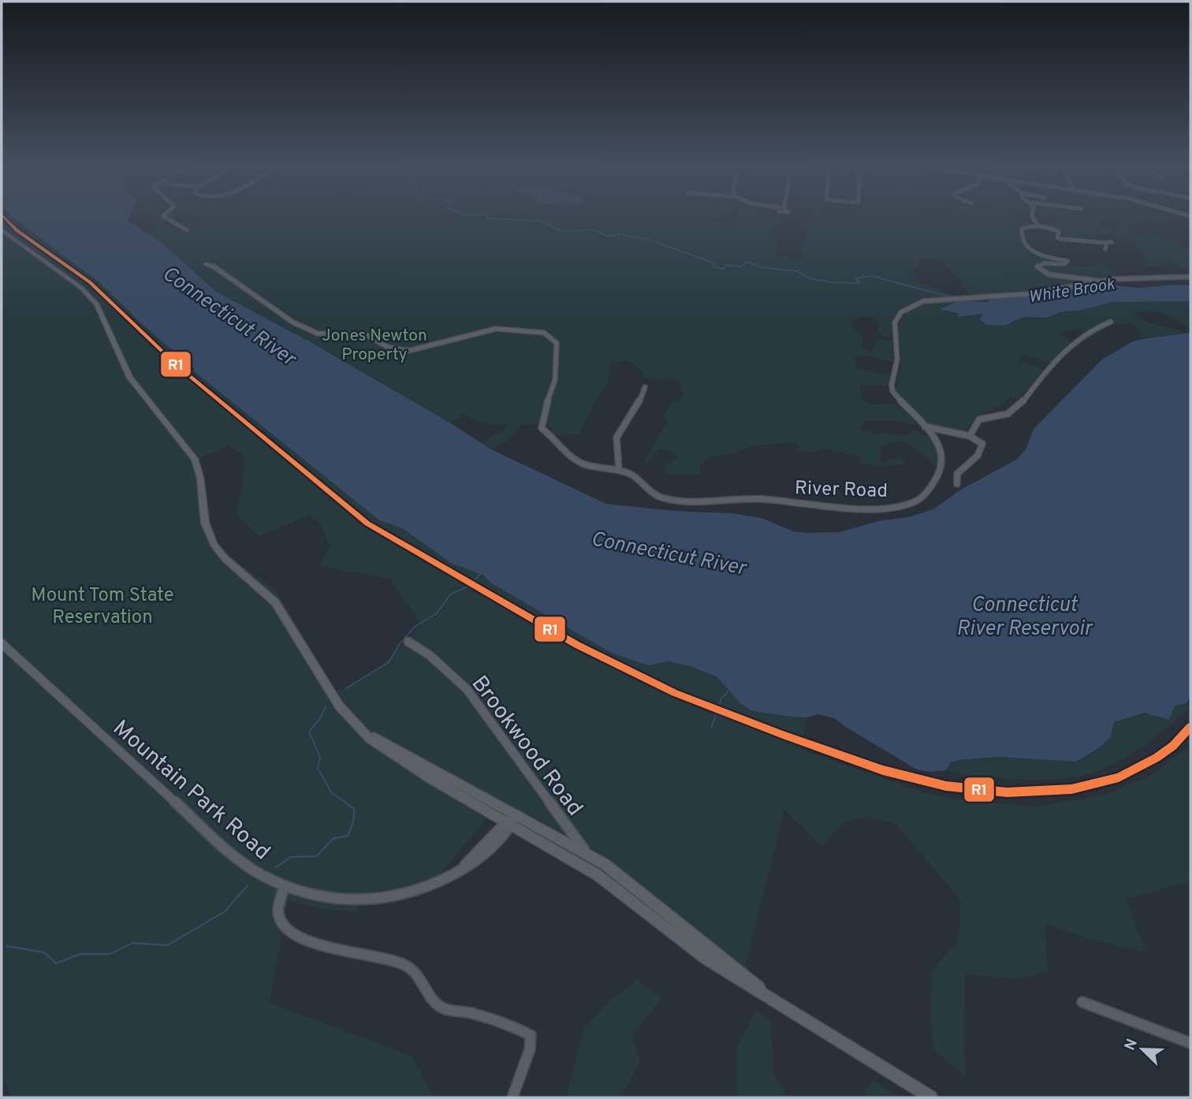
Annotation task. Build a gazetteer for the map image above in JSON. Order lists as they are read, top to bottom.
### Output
{
  "streets": {
    "street": ["River Road", "Brookwood Road", "Mountain Park Road"]
  },
  "water": ["White Brook", "Connecticut River", "Connecticut River Reservoir"],
  "parks": ["Jones Newton Property", "Mount Tom State Reservation"],
  "lines": ["transit line R1"],
  "north": "top left"
}
